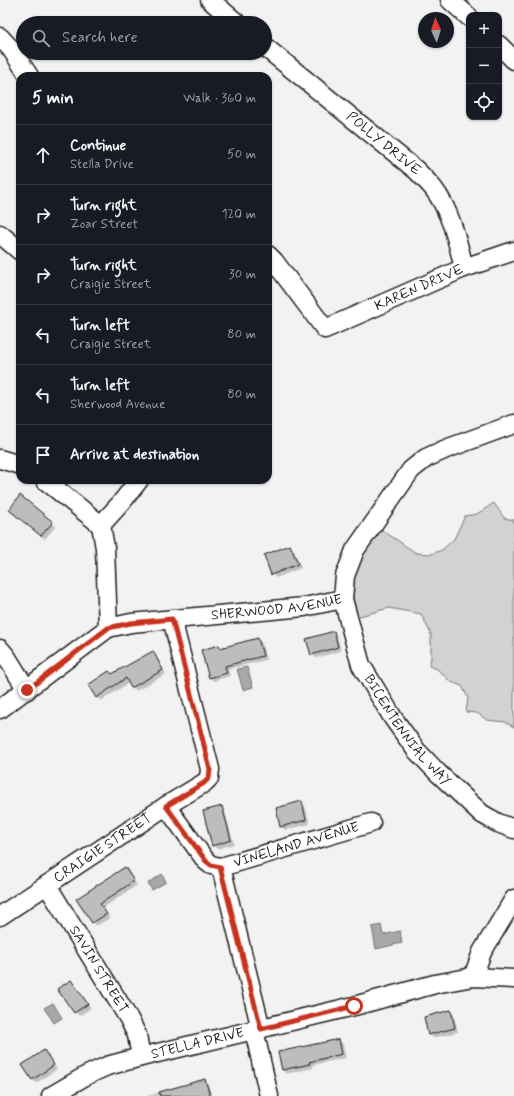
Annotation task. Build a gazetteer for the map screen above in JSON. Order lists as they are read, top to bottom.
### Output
{
  "streets": {
    "street": [
      "POLLY DRIVE",
      "KAREN DRIVE",
      "SHERWOOD AVENUE",
      "BICENTENNIAL WAY",
      "VINELAND AVENUE",
      "CRAIGIE STREET",
      "SAVIN STREET",
      "STELLA DRIVE"
    ]
  },
  "crossings": [
    ["POLLY DRIVE", "KAREN DRIVE"],
    ["SHERWOOD AVENUE", "BICENTENNIAL WAY"],
    ["SHERWOOD AVENUE", "CRAIGIE STREET"],
    ["CRAIGIE STREET", "SAVIN STREET"],
    ["SAVIN STREET", "STELLA DRIVE"]
  ],
  "north": "top",
  "page": {
    "map_buttons": ["+", "−"],
    "search": "Search here",
    "heading": ["5 min", "Walk · 360 m"],
    "list": [
      ["Continue", "Stella Drive", "50 m"],
      ["Turn right", "Zoar Street", "120 m"],
      ["Turn right", "Craigie Street", "30 m"],
      ["Turn left", "Craigie Street", "80 m"],
      ["Turn left", "Sherwood Avenue", "80 m"],
      "Arrive at destination"
    ]
  }
}
